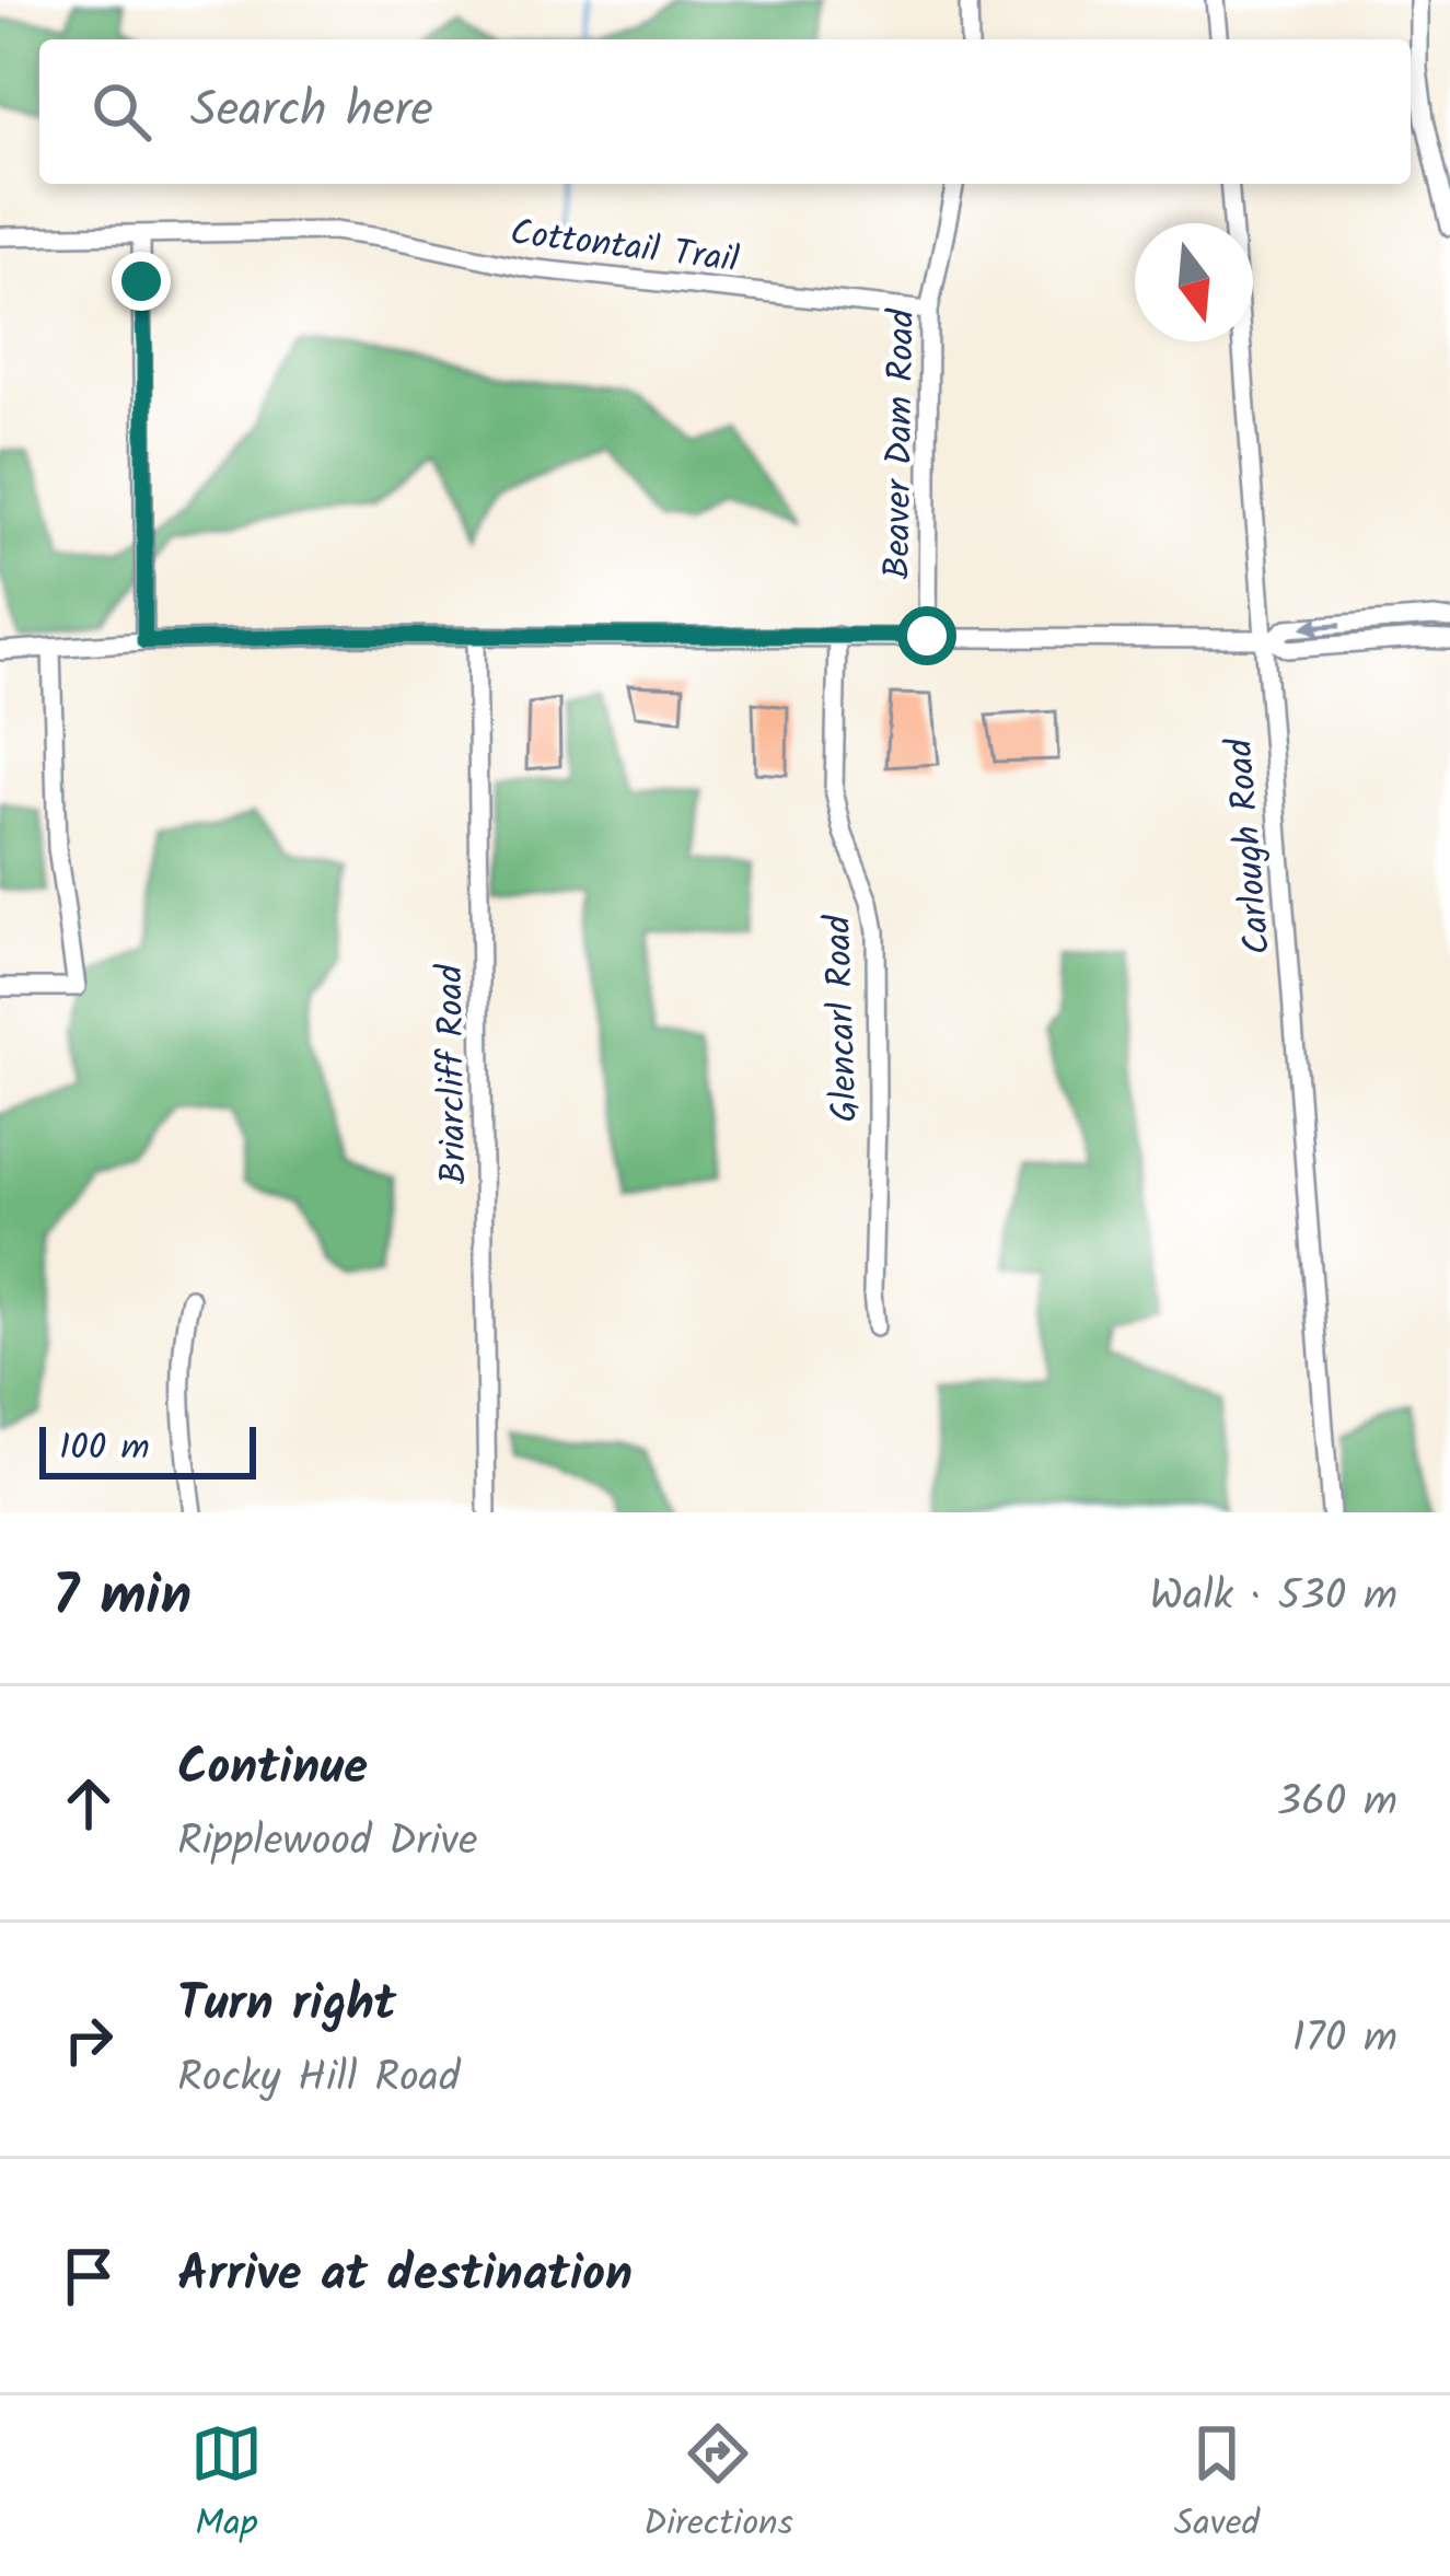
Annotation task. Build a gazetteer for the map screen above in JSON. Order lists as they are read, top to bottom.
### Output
{
  "streets": {
    "street": [
      "Cottontail Trail",
      "Beaver Dam Road",
      "Carlough Road",
      "Glencarl Road",
      "Briarcliff Road"
    ]
  },
  "crossings": [
    ["Cottontail Trail", "Beaver Dam Road"]
  ],
  "scale_bar": "100 m",
  "north": "bottom",
  "page": {
    "search": "Search here",
    "scale": "100 m",
    "heading": ["7 min", "Walk · 530 m"],
    "list": [
      ["Continue", "Ripplewood Drive", "360 m"],
      ["Turn right", "Rocky Hill Road", "170 m"],
      "Arrive at destination"
    ],
    "nav": ["Map", "Directions", "Saved"]
  }
}
